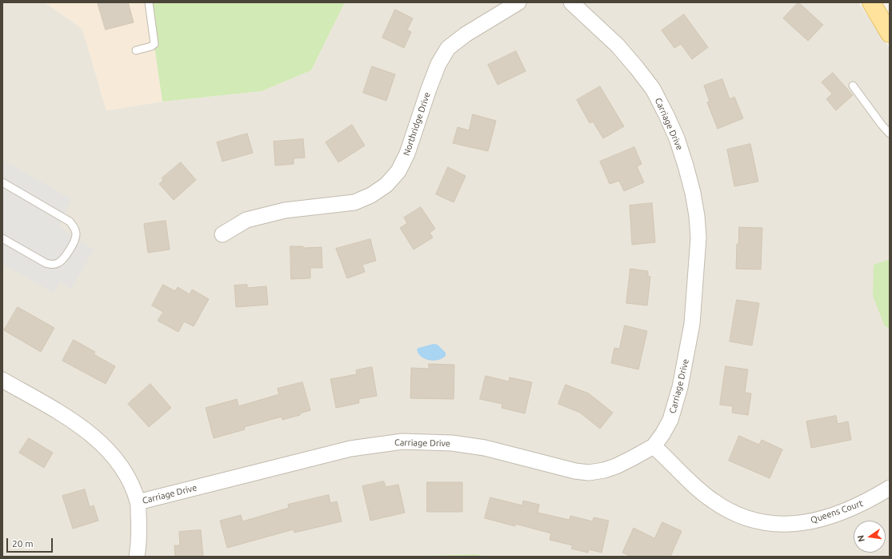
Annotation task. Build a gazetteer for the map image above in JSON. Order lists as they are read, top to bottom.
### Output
{
  "streets": {
    "street": ["Northridge Drive", "Carriage Drive", "Queens Court"]
  },
  "crossings": [
    ["Carriage Drive", "Queens Court"]
  ],
  "scale_bar": "20 m",
  "north": "left"
}
